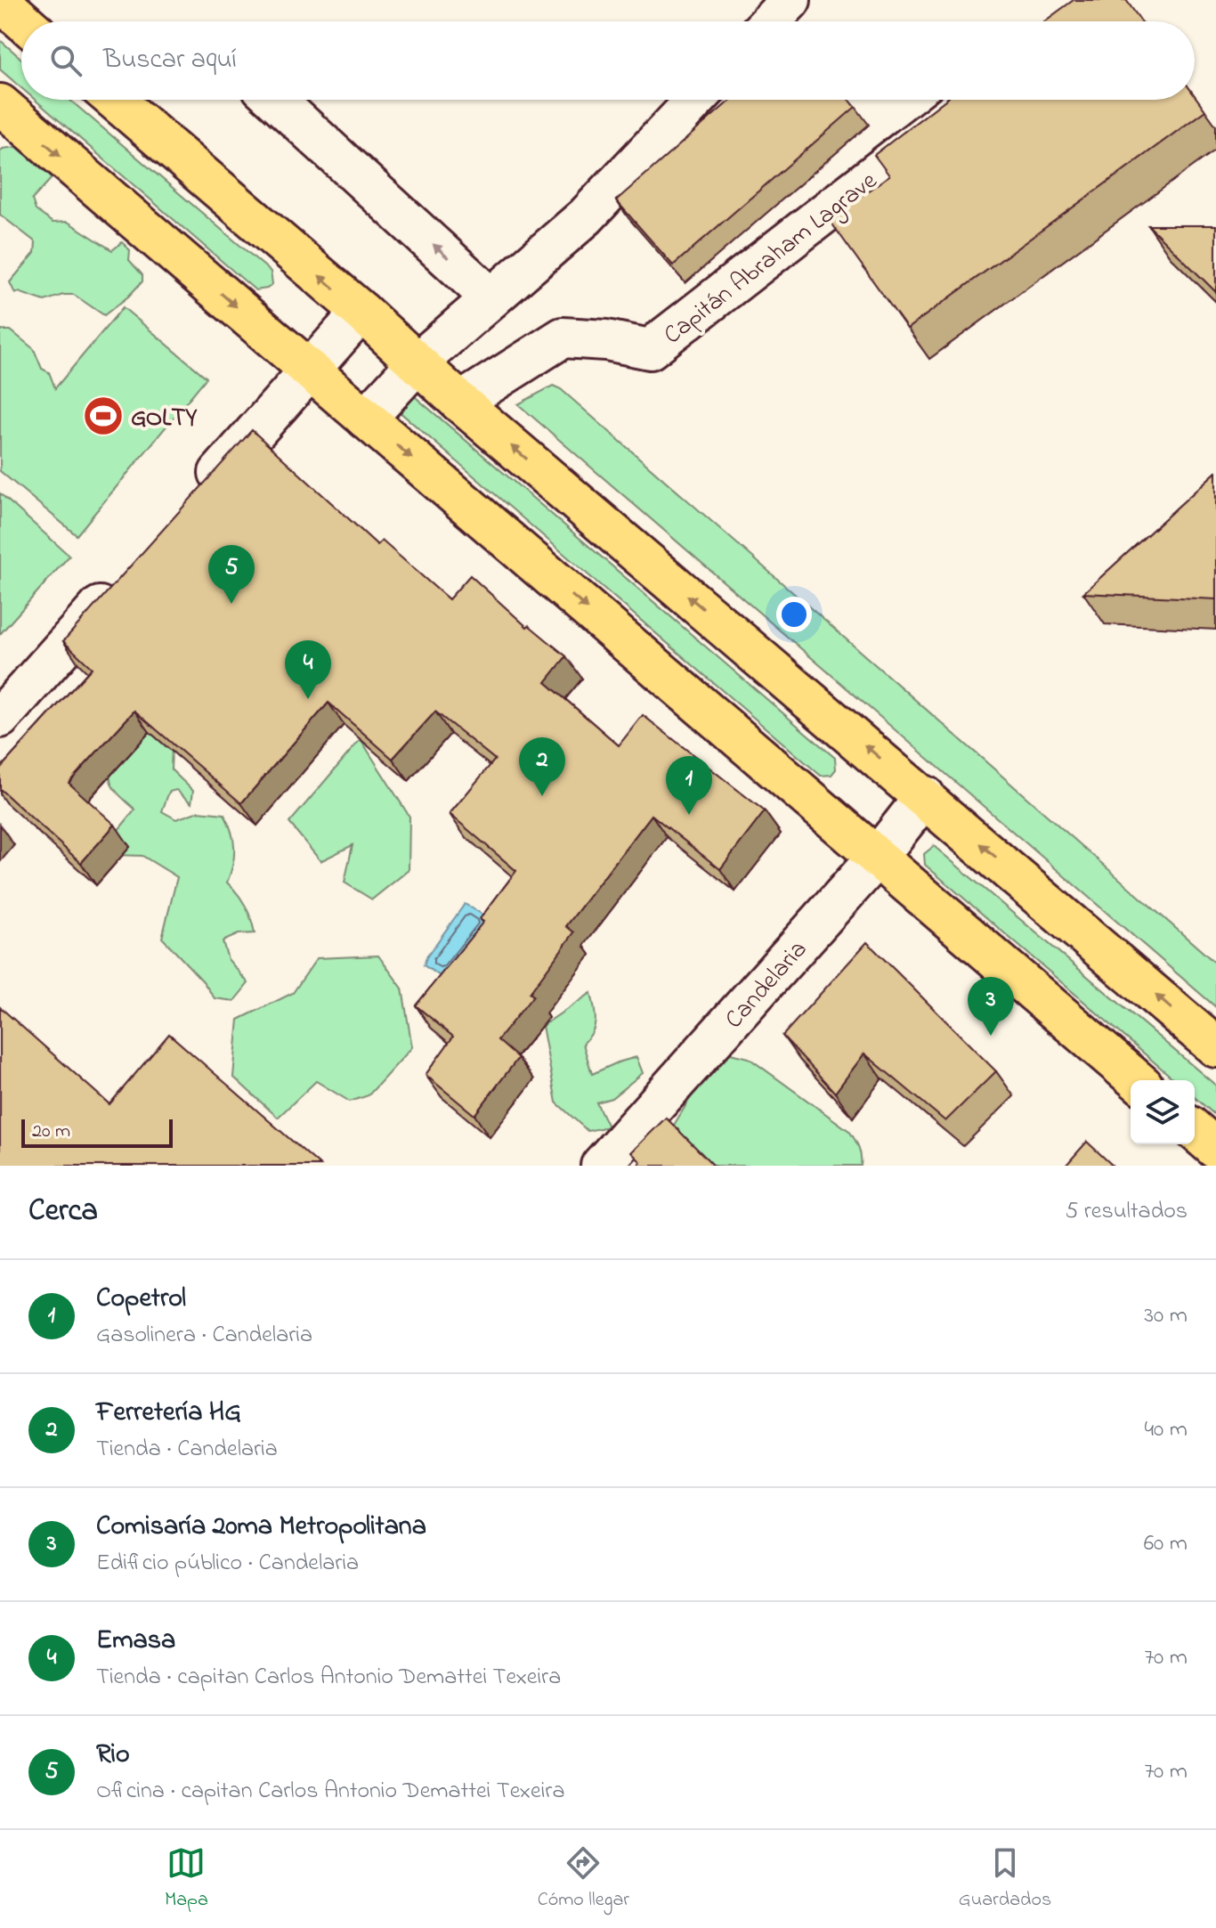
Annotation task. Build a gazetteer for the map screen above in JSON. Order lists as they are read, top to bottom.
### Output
{
  "streets": {
    "street": ["Capitán Abraham Lagrave", "Candelaria"]
  },
  "places": {
    "sports": ["GOLTY"]
  },
  "scale_bar": "20 m",
  "page": {
    "search": "Buscar aquí",
    "pins": [
      "5",
      "4",
      "2",
      "1",
      "3"
    ],
    "scale": "20 m",
    "heading": ["Cerca", "5 resultados"],
    "list": [
      {
        "mark": "1",
        "name": "Copetrol",
        "note": "Gasolinera · Candelaria",
        "value": "30 m"
      },
      {
        "mark": "2",
        "name": "Ferretería HG",
        "note": "Tienda · Candelaria",
        "value": "40 m"
      },
      {
        "mark": "3",
        "name": "Comisaría 20ma Metropolitana",
        "note": "Edificio público · Candelaria",
        "value": "60 m"
      },
      {
        "mark": "4",
        "name": "Emasa",
        "note": "Tienda · capitan Carlos Antonio Demattei Texeira",
        "value": "70 m"
      },
      {
        "mark": "5",
        "name": "Rio",
        "note": "Oficina · capitan Carlos Antonio Demattei Texeira",
        "value": "70 m"
      }
    ],
    "nav": ["Mapa", "Cómo llegar", "Guardados"]
  }
}
